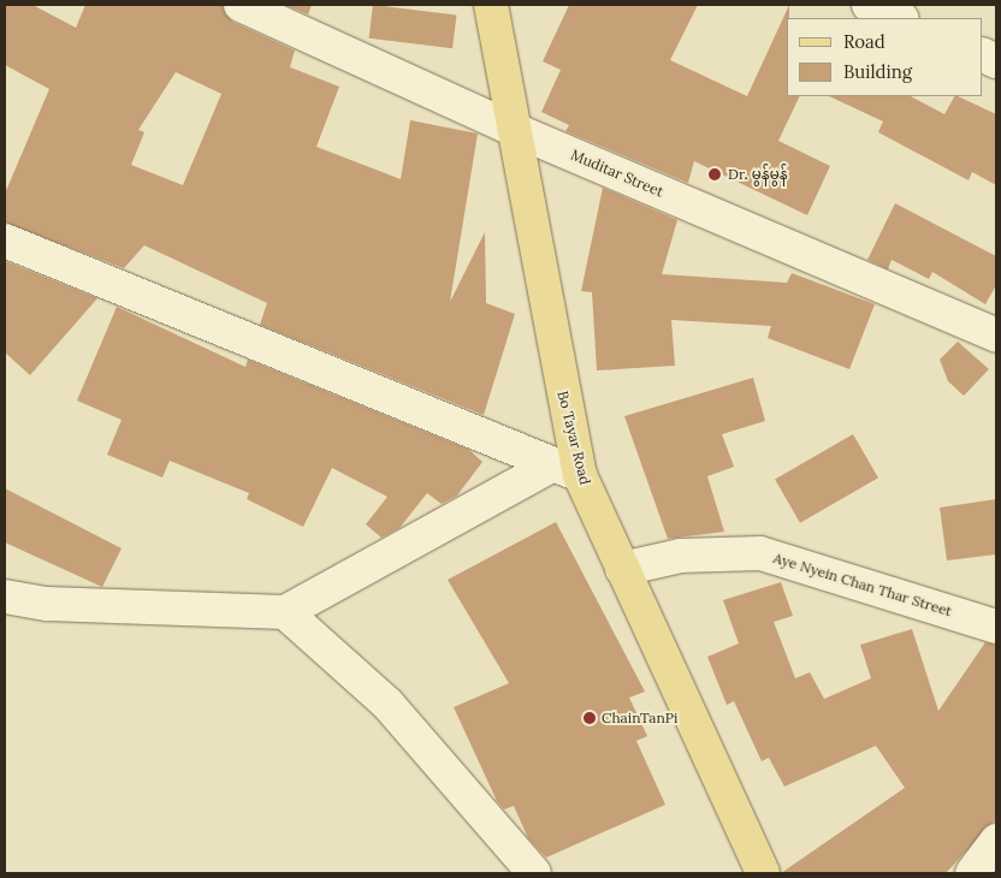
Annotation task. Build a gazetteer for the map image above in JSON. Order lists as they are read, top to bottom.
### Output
{
  "streets": {
    "main road": ["Bo Tayar Road"],
    "street": ["Muditar Street", "Aye Nyein Chan Thar Street"]
  },
  "crossings": [
    ["Muditar Street", "Bo Tayar Road"],
    ["Bo Tayar Road", "Aye Nyein Chan Thar Street"]
  ],
  "places": ["Dr. မွန်မွန်", "ChainTanPi"],
  "legend": ["Road", "Building"]
}
